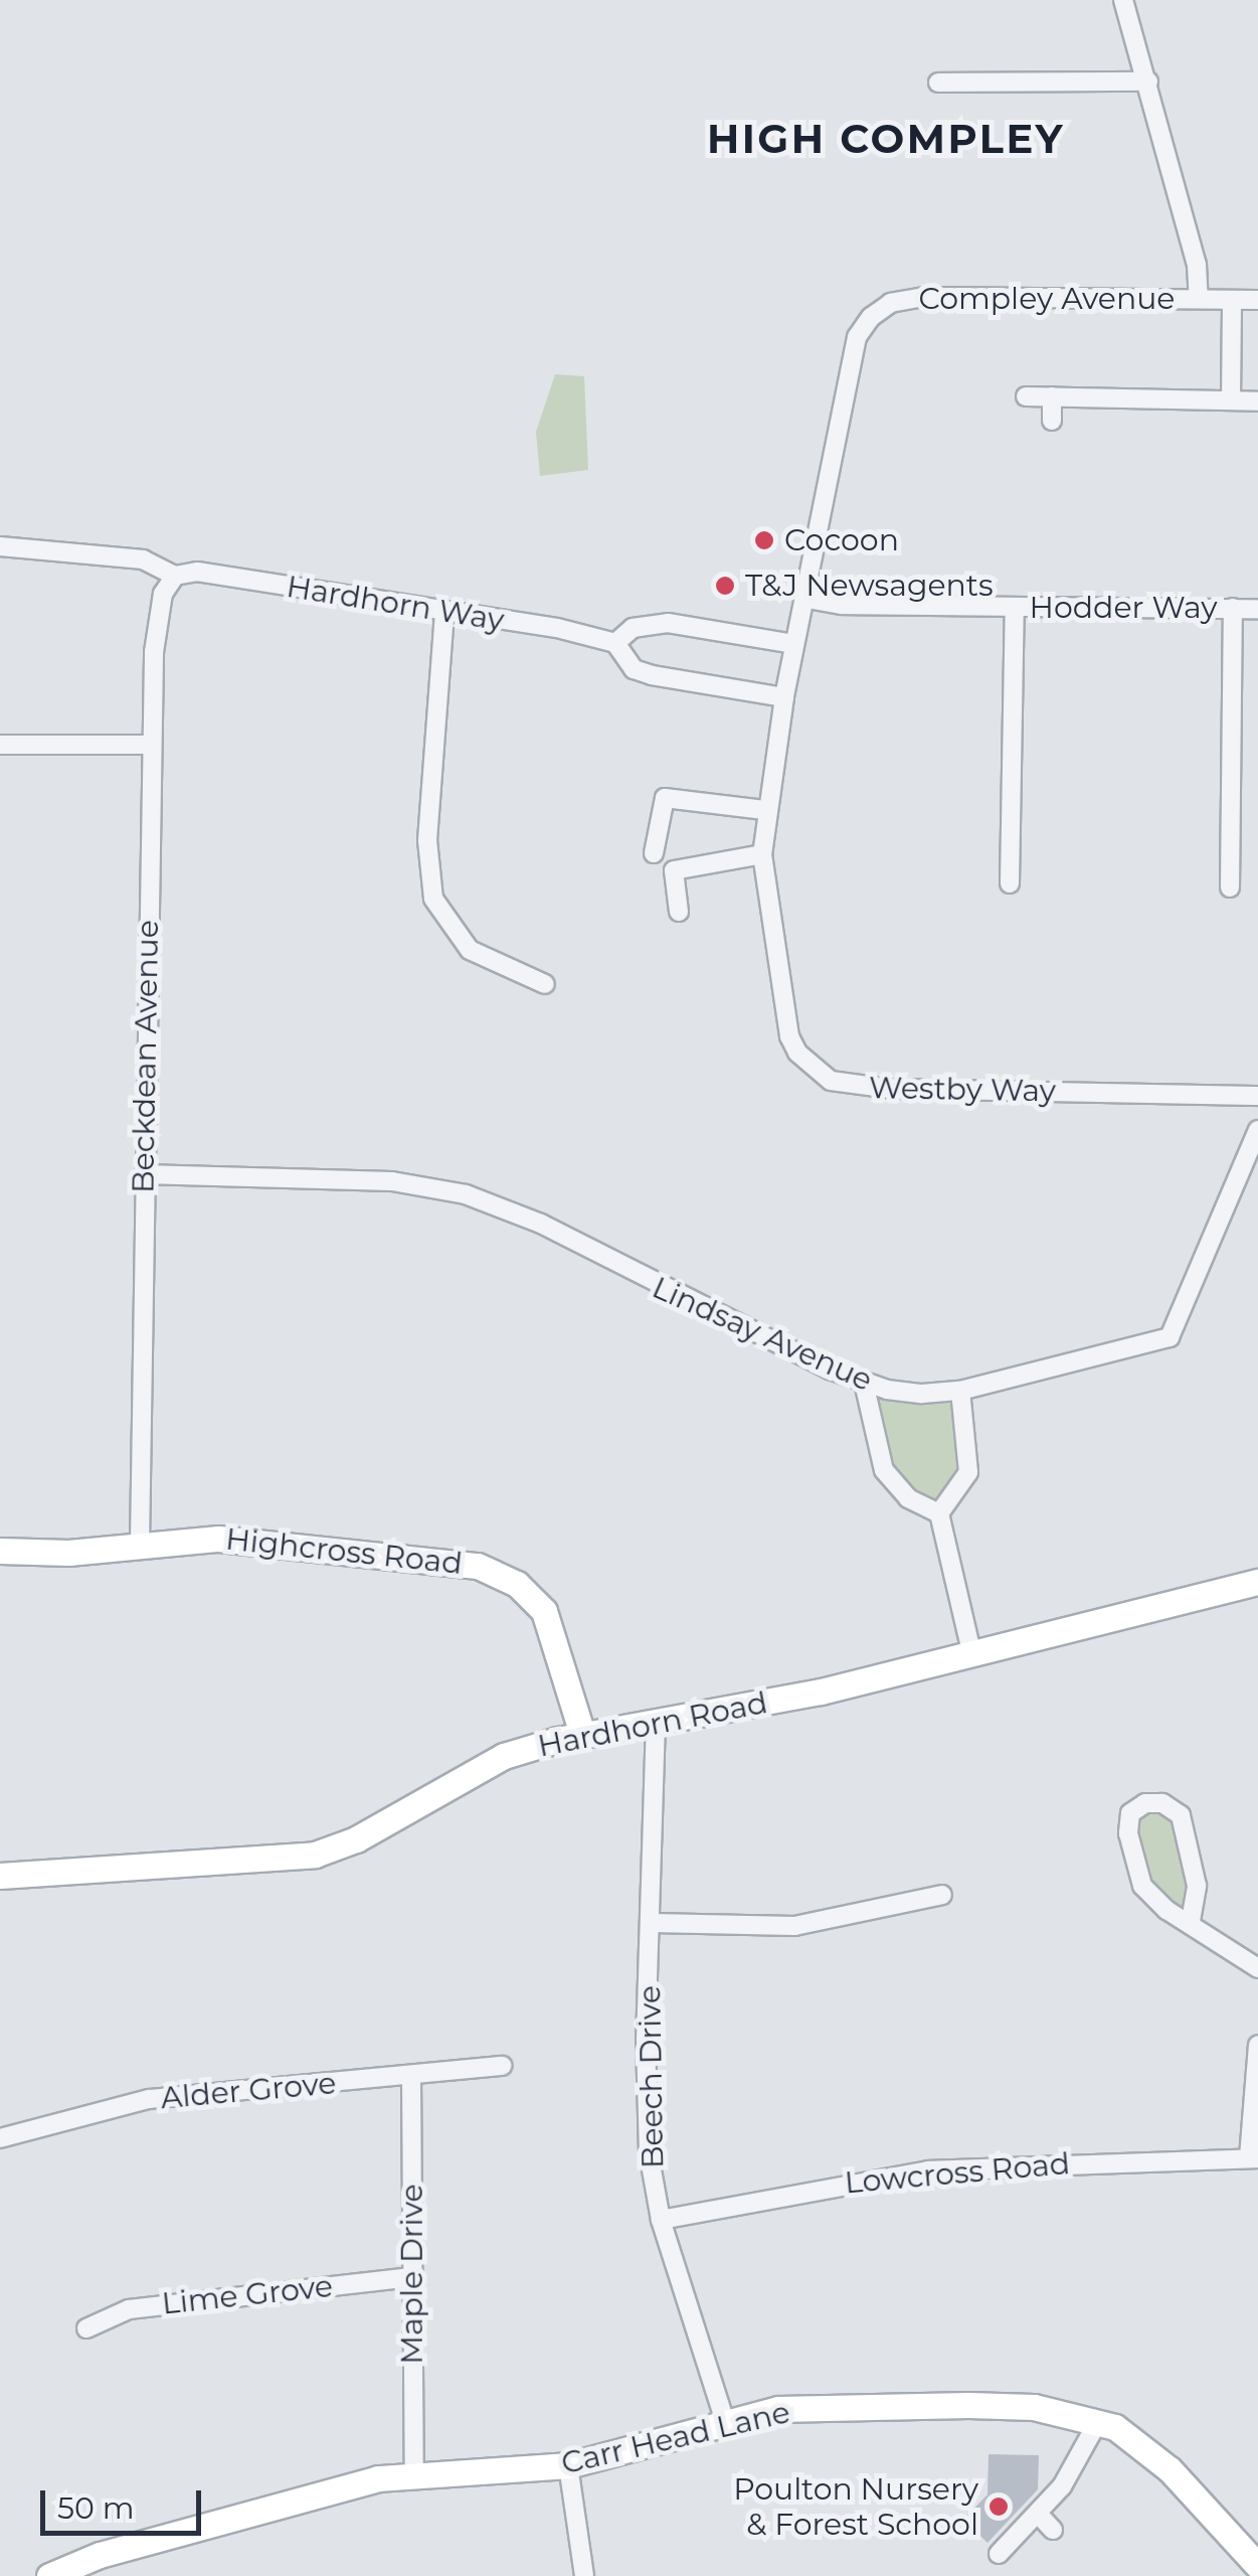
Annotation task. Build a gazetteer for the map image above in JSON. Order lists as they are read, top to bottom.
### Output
{
  "streets": {
    "street": [
      "Compley Avenue",
      "Hardhorn Way",
      "Hodder Way",
      "Beckdean Avenue",
      "Westby Way",
      "Lindsay Avenue",
      "Highcross Road",
      "Hardhorn Road",
      "Beech Drive",
      "Alder Grove",
      "Lowcross Road",
      "Maple Drive",
      "Lime Grove",
      "Carr Head Lane"
    ]
  },
  "crossings": [
    ["Compley Avenue", "Hardhorn Way"],
    ["Compley Avenue", "Hodder Way"],
    ["Compley Avenue", "Westby Way"],
    ["Hardhorn Way", "Beckdean Avenue"],
    ["Hardhorn Way", "Westby Way"],
    ["Beckdean Avenue", "Lindsay Avenue"],
    ["Beckdean Avenue", "Highcross Road"],
    ["Highcross Road", "Hardhorn Road"],
    ["Hardhorn Road", "Beech Drive"],
    ["Beech Drive", "Lowcross Road"],
    ["Beech Drive", "Carr Head Lane"],
    ["Alder Grove", "Maple Drive"],
    ["Maple Drive", "Lime Grove"],
    ["Maple Drive", "Carr Head Lane"]
  ],
  "districts": ["HIGH COMPLEY"],
  "places": ["Cocoon", "T&J Newsagents", "Poulton Nursery & Forest School"],
  "scale_bar": "50 m"
}
